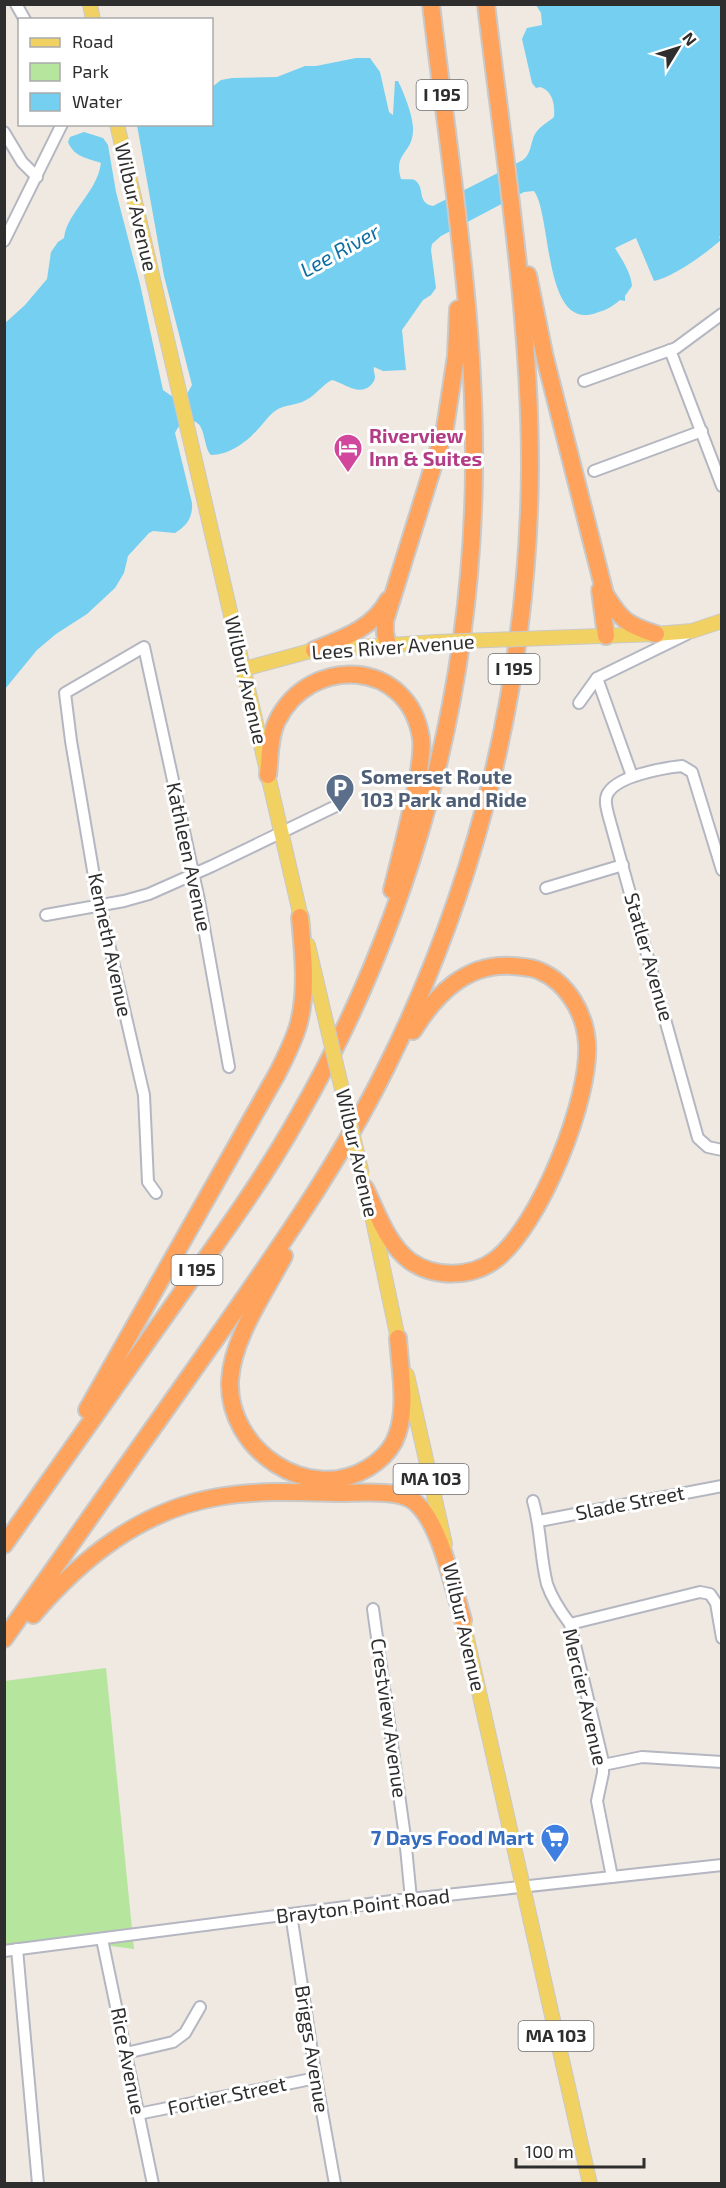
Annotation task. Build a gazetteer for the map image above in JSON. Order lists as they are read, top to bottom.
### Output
{
  "streets": {
    "highway": ["I 195"],
    "main road": ["Wilbur Avenue", "Lees River Avenue", "MA 103"],
    "street": [
      "Kathleen Avenue",
      "Kenneth Avenue",
      "Statler Avenue",
      "Slade Street",
      "Mercier Avenue",
      "Crestview Avenue",
      "Brayton Point Road",
      "Briggs Avenue",
      "Rice Avenue",
      "Fortier Street"
    ]
  },
  "crossings": [
    ["Wilbur Avenue", "Lees River Avenue"],
    ["Wilbur Avenue", "Brayton Point Road"],
    ["Kathleen Avenue", "Kenneth Avenue"],
    ["Slade Street", "Mercier Avenue"],
    ["Mercier Avenue", "Brayton Point Road"],
    ["Crestview Avenue", "Brayton Point Road"],
    ["Brayton Point Road", "Briggs Avenue"],
    ["Brayton Point Road", "Rice Avenue"],
    ["Briggs Avenue", "Fortier Street"],
    ["Rice Avenue", "Fortier Street"]
  ],
  "water": ["Lee River"],
  "places": {
    "hotel": ["Riverview Inn & Suites"],
    "parking": ["Somerset Route 103 Park and Ride"],
    "supermarket": ["7 Days Food Mart"]
  },
  "legend": ["Road", "Park", "Water"],
  "scale_bar": "100 m",
  "north": "top right"
}
